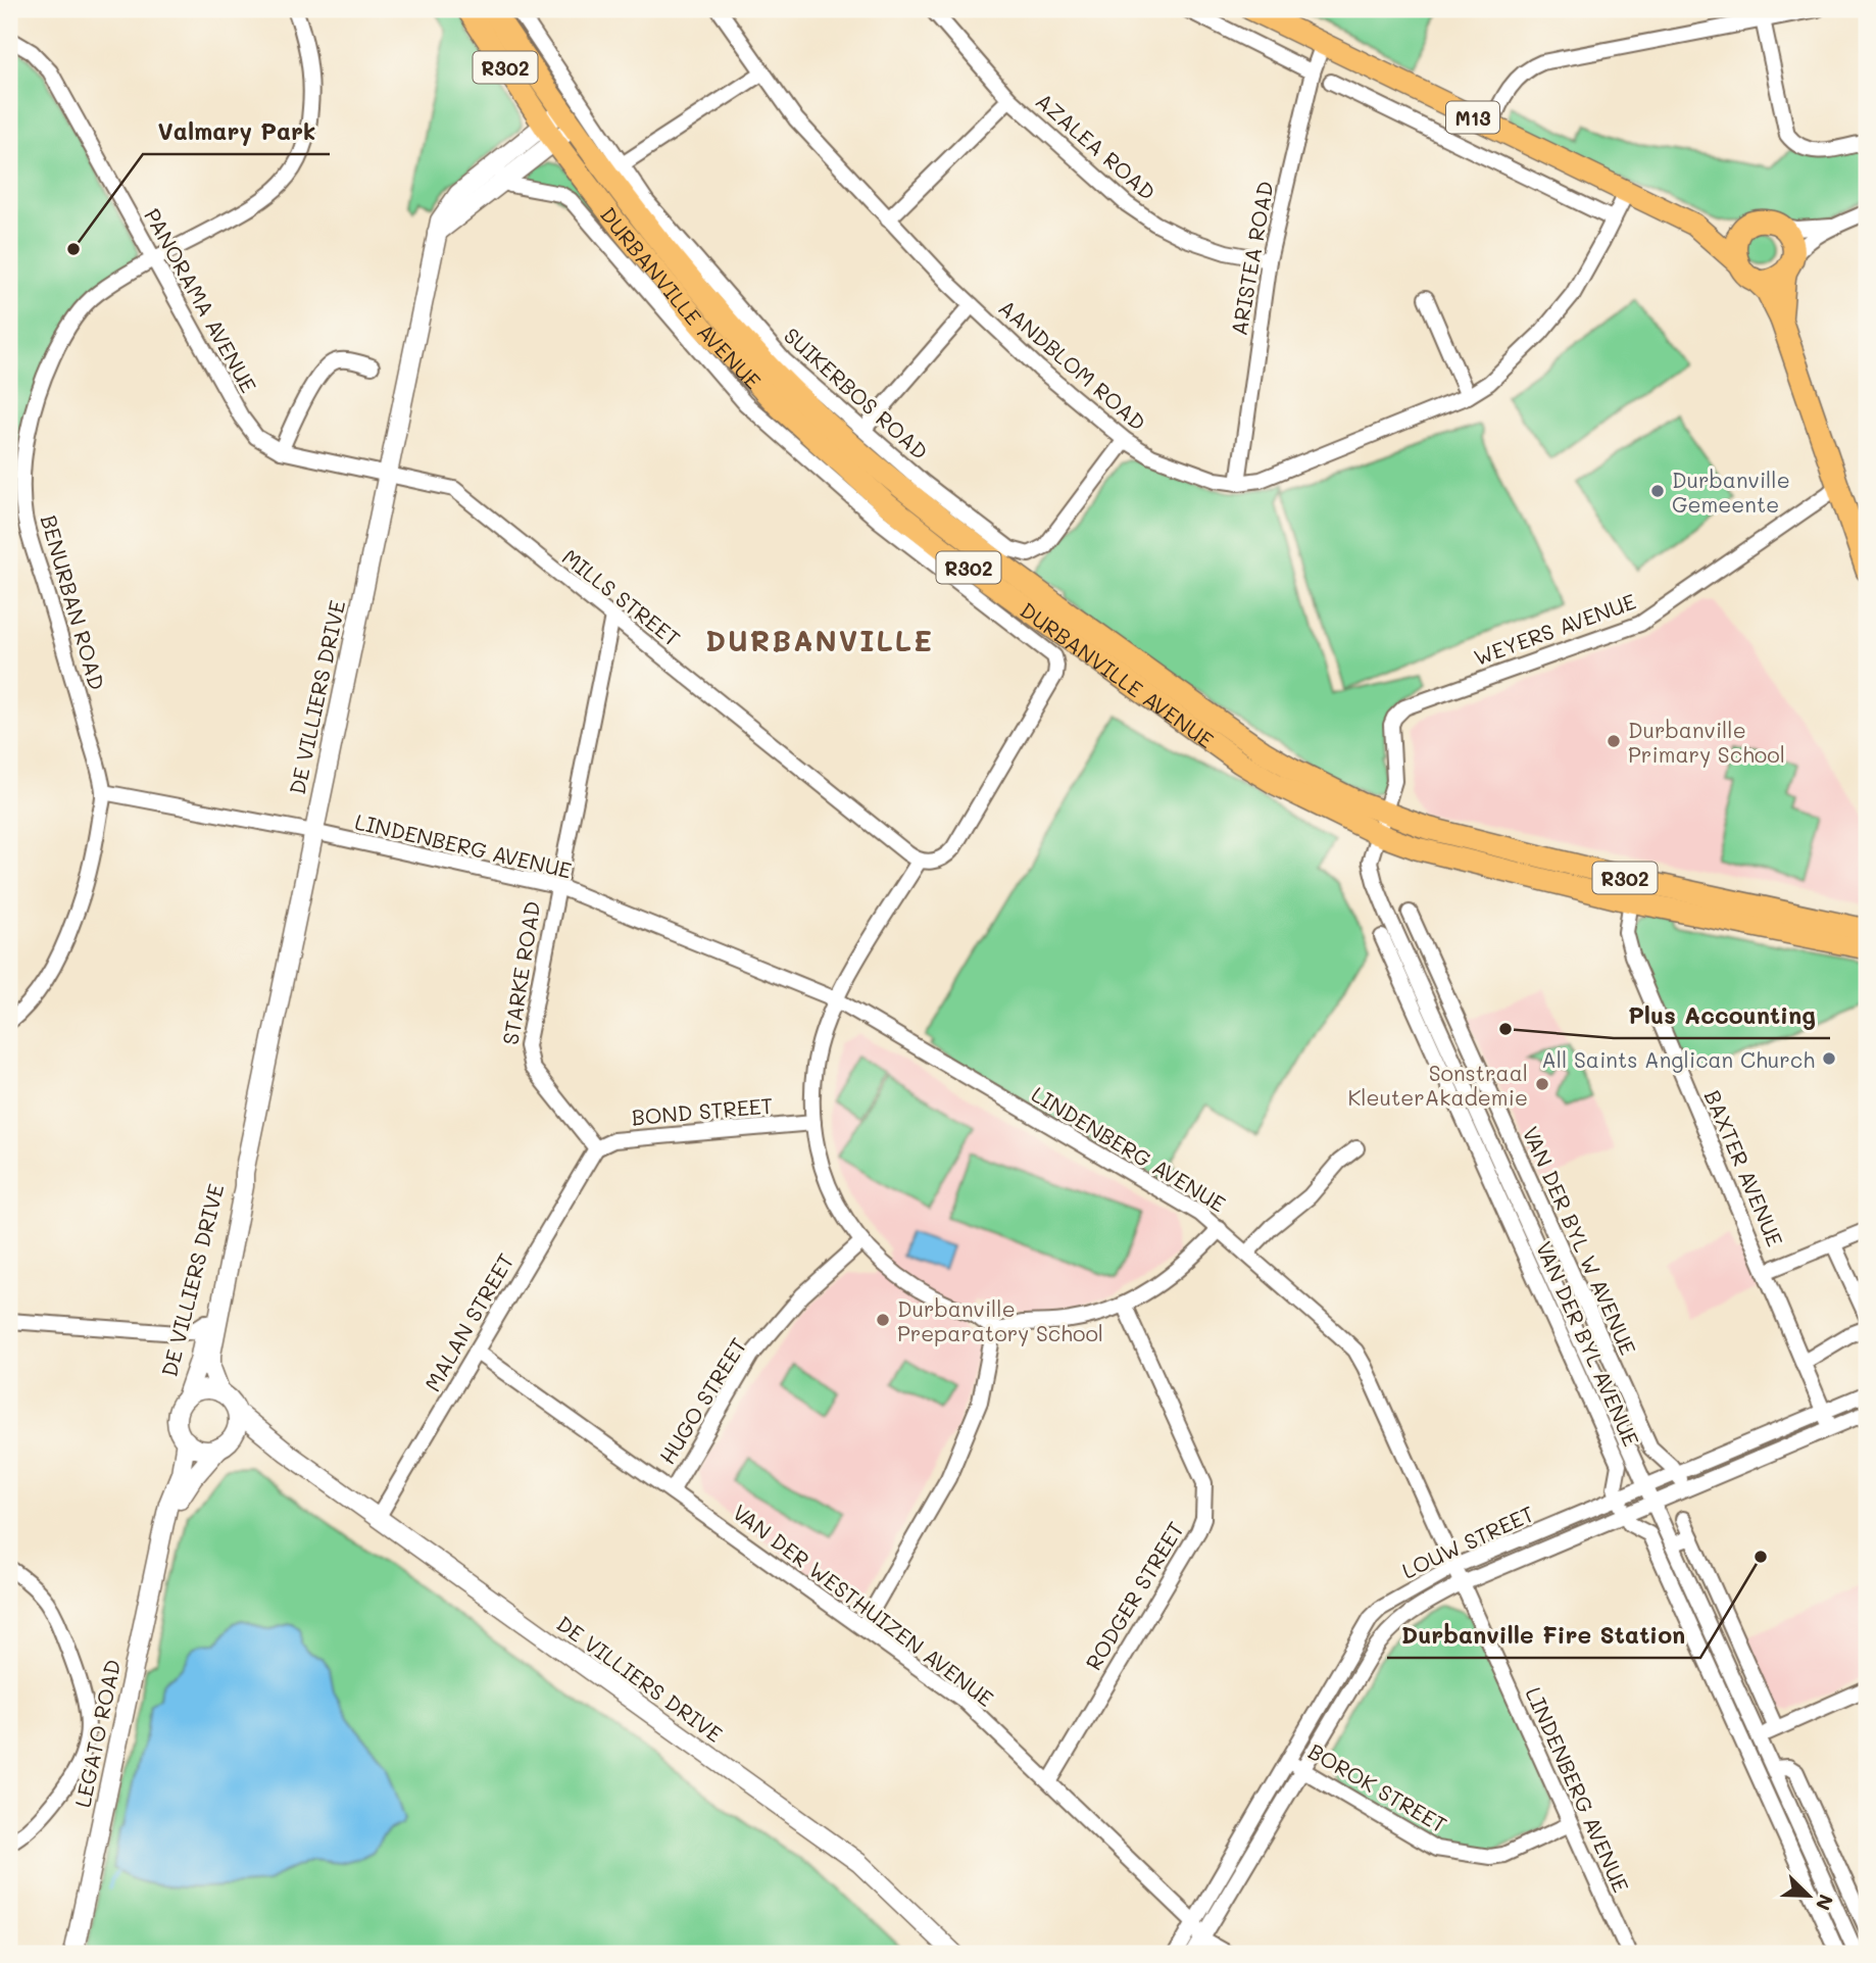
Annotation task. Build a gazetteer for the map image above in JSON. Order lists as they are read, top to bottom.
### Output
{
  "streets": {
    "main road": ["R302", "M13", "DURBANVILLE AVENUE"],
    "street": [
      "AZALEA ROAD",
      "ARISTEA ROAD",
      "PANORAMA AVENUE",
      "AANDBLOM ROAD",
      "SUIKERBOS ROAD",
      "MILLS STREET",
      "BENURBAN ROAD",
      "WEYERS AVENUE",
      "DE VILLIERS DRIVE",
      "LINDENBERG AVENUE",
      "STARKE ROAD",
      "BOND STREET",
      "BAXTER AVENUE",
      "VAN DER BYL W AVENUE",
      "MALAN STREET",
      "VAN DER BYL AVENUE",
      "HUGO STREET",
      "LOUW STREET",
      "RODGER STREET",
      "VAN DER WESTHUIZEN AVENUE",
      "LEGATO ROAD",
      "BOROK STREET"
    ]
  },
  "crossings": [
    ["M13", "ARISTEA ROAD"],
    ["M13", "AANDBLOM ROAD"],
    ["M13", "WEYERS AVENUE"],
    ["AZALEA ROAD", "ARISTEA ROAD"],
    ["ARISTEA ROAD", "AANDBLOM ROAD"],
    ["DURBANVILLE AVENUE", "WEYERS AVENUE"],
    ["DURBANVILLE AVENUE", "DE VILLIERS DRIVE"],
    ["DURBANVILLE AVENUE", "BAXTER AVENUE"],
    ["DURBANVILLE AVENUE", "VAN DER BYL AVENUE"],
    ["PANORAMA AVENUE", "MILLS STREET"],
    ["PANORAMA AVENUE", "BENURBAN ROAD"],
    ["PANORAMA AVENUE", "DE VILLIERS DRIVE"],
    ["AANDBLOM ROAD", "SUIKERBOS ROAD"],
    ["MILLS STREET", "DE VILLIERS DRIVE"],
    ["MILLS STREET", "STARKE ROAD"],
    ["WEYERS AVENUE", "VAN DER BYL AVENUE"],
    ["DE VILLIERS DRIVE", "LINDENBERG AVENUE"],
    ["DE VILLIERS DRIVE", "MALAN STREET"],
    ["DE VILLIERS DRIVE", "LEGATO ROAD"],
    ["LINDENBERG AVENUE", "STARKE ROAD"],
    ["LINDENBERG AVENUE", "LOUW STREET"],
    ["LINDENBERG AVENUE", "BOROK STREET"],
    ["STARKE ROAD", "BOND STREET"],
    ["STARKE ROAD", "MALAN STREET"],
    ["BOND STREET", "MALAN STREET"],
    ["BAXTER AVENUE", "LOUW STREET"],
    ["VAN DER BYL W AVENUE", "LOUW STREET"],
    ["MALAN STREET", "VAN DER WESTHUIZEN AVENUE"],
    ["VAN DER BYL AVENUE", "LOUW STREET"],
    ["HUGO STREET", "VAN DER WESTHUIZEN AVENUE"],
    ["LOUW STREET", "VAN DER WESTHUIZEN AVENUE"],
    ["LOUW STREET", "BOROK STREET"],
    ["RODGER STREET", "VAN DER WESTHUIZEN AVENUE"]
  ],
  "districts": ["DURBANVILLE"],
  "places": [
    "Valmary Park",
    "Durbanville Gemeente",
    "Durbanville Primary School",
    "Plus Accounting",
    "All Saints Anglican Church",
    "Sonstraal KleuterAkademie",
    "Durbanville Preparatory School",
    "Durbanville Fire Station"
  ],
  "north": "bottom right"
}
